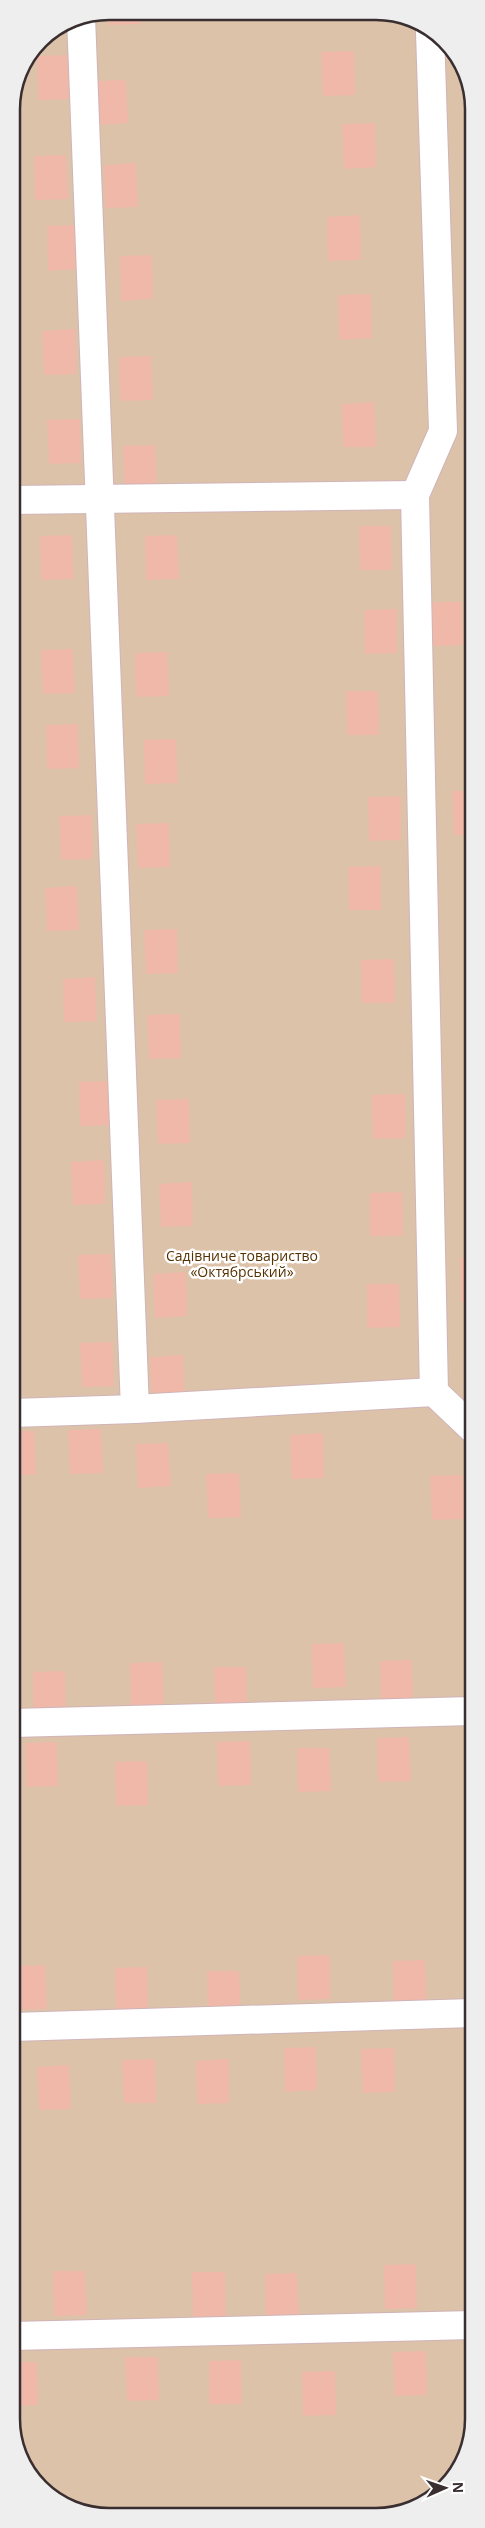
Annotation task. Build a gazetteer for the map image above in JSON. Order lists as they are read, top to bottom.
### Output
{
  "parks": ["Садівниче товариство «Октябрський»"],
  "north": "right"
}
